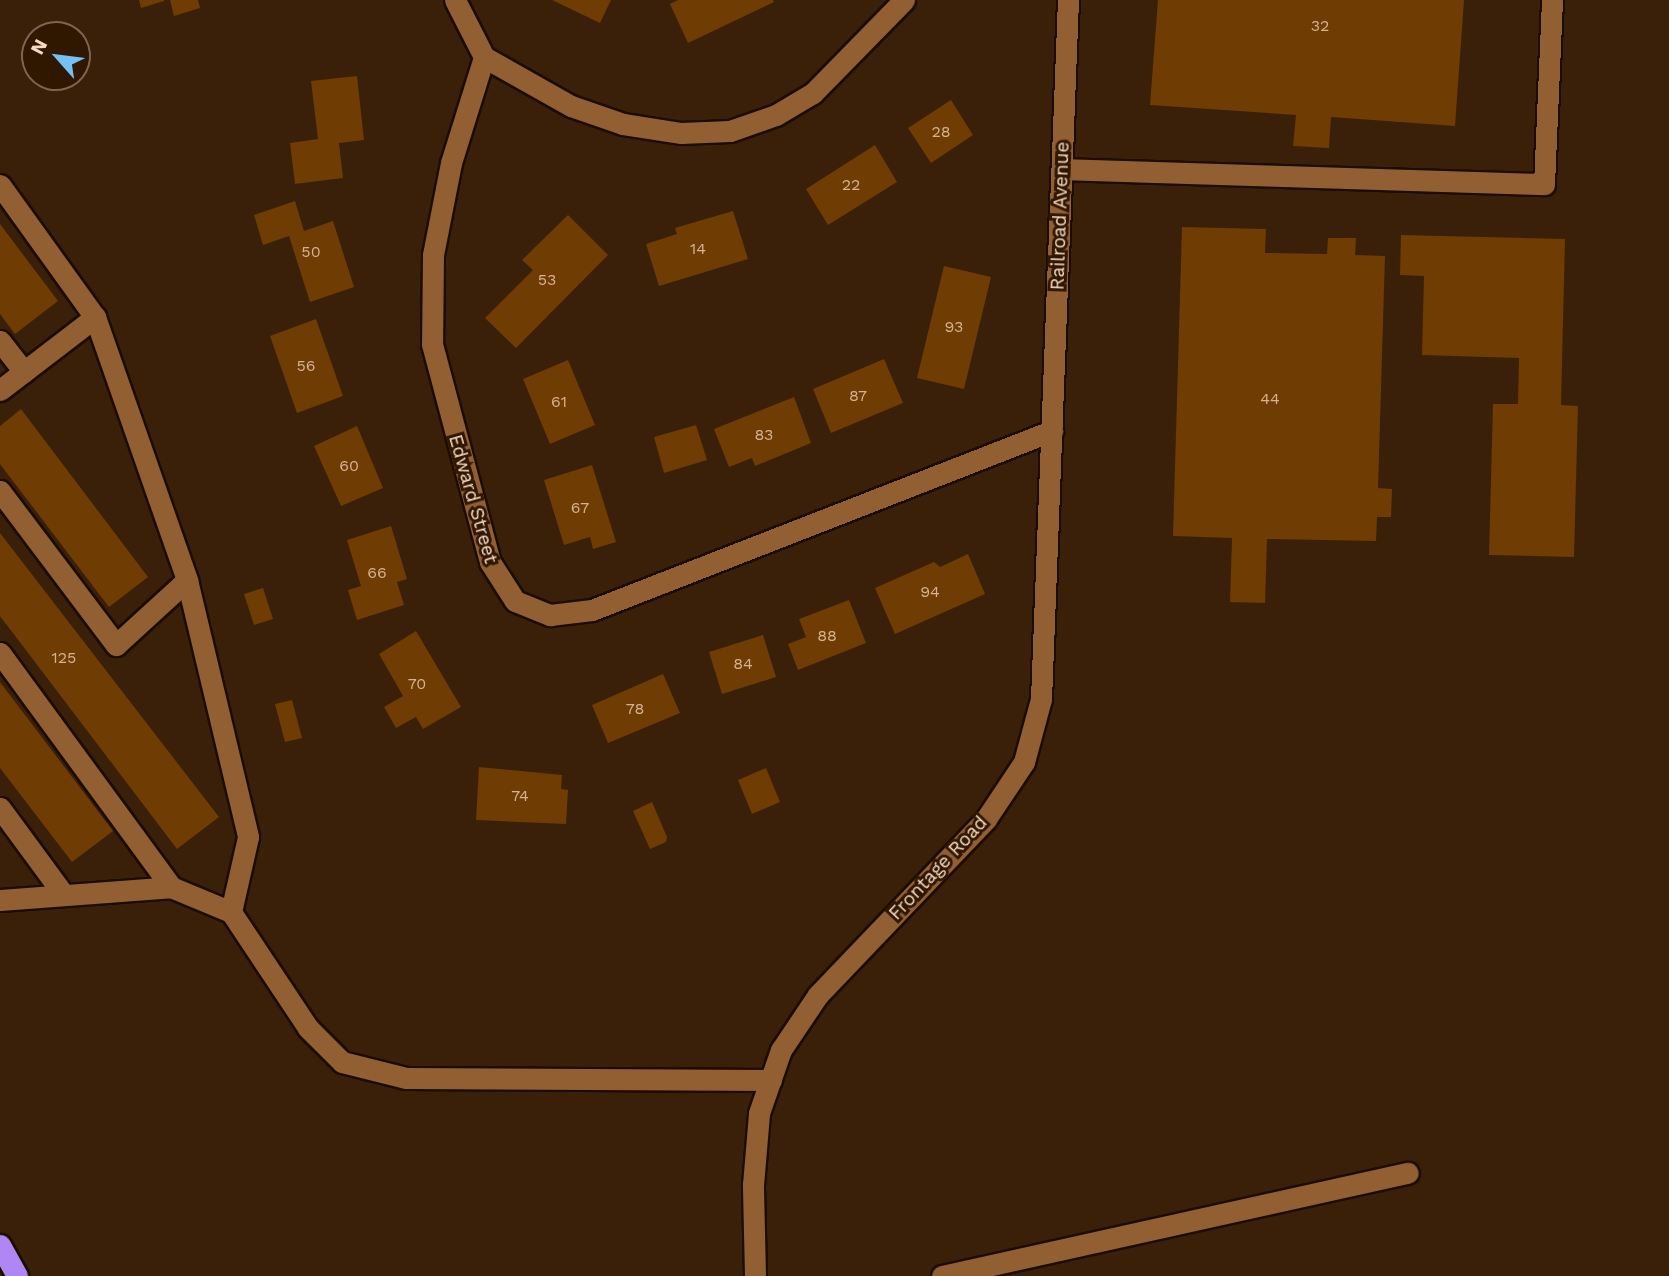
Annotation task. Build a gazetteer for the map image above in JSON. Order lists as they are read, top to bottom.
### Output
{
  "streets": {
    "street": ["Railroad Avenue", "Edward Street", "Frontage Road"]
  },
  "crossings": [
    ["Railroad Avenue", "Edward Street"],
    ["Railroad Avenue", "Frontage Road"],
    ["Edward Street", "Frontage Road"]
  ],
  "house_numbers": [
    "32",
    "28",
    "22",
    "14",
    "50",
    "53",
    "93",
    "56",
    "87",
    "44",
    "61",
    "83",
    "60",
    "67",
    "66",
    "94",
    "88",
    "125",
    "84",
    "70",
    "78",
    "74"
  ],
  "north": "top left"
}
